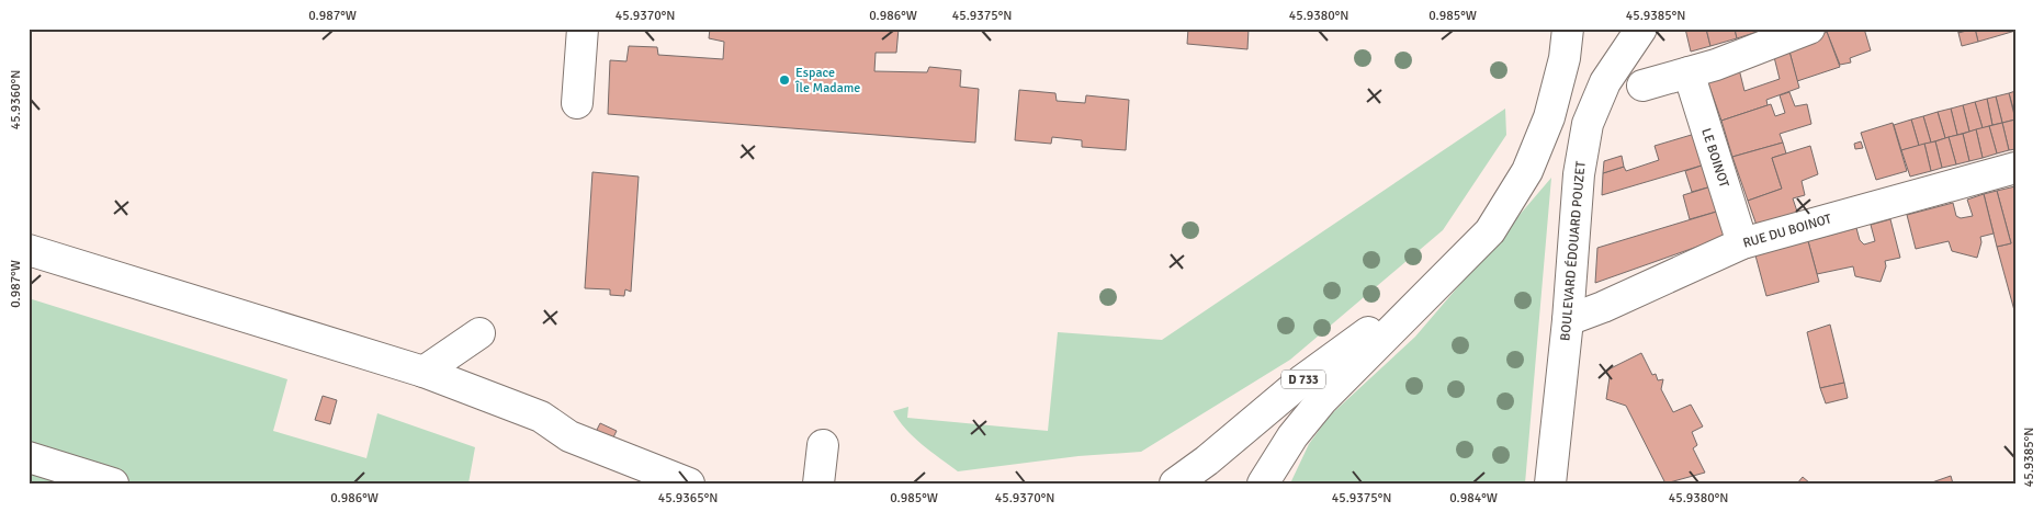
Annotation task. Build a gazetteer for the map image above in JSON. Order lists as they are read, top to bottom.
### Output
{
  "streets": {
    "street": [
      "LE BOINOT",
      "RUE DU BOINOT",
      "BOULEVARD ÉDOUARD POUZET",
      "D 733"
    ]
  },
  "crossings": [
    ["LE BOINOT", "RUE DU BOINOT"],
    ["RUE DU BOINOT", "BOULEVARD ÉDOUARD POUZET"]
  ],
  "places": ["Espace Île Madame"],
  "coordinates": [
    "0.987°W",
    "45.9370°N",
    "0.986°W",
    "45.9375°N",
    "45.9380°N",
    "0.985°W",
    "45.9385°N",
    "45.9360°N",
    "45.9365°N",
    "0.984°W"
  ]
}
